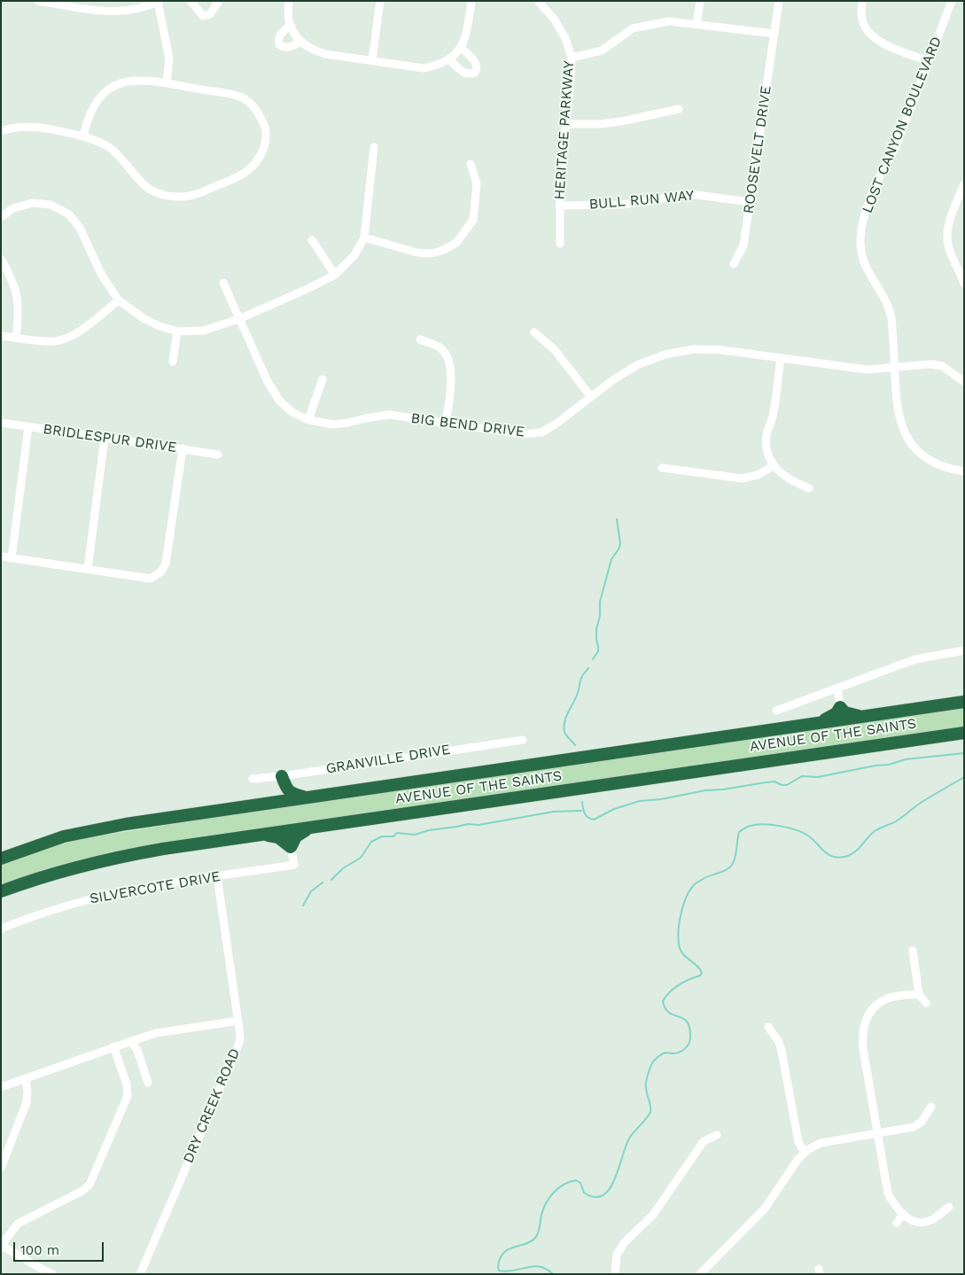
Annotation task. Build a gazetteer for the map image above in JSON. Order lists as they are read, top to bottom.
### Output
{
  "streets": {
    "highway": ["AVENUE OF THE SAINTS"],
    "street": [
      "LOST CANYON BOULEVARD",
      "HERITAGE PARKWAY",
      "ROOSEVELT DRIVE",
      "BULL RUN WAY",
      "BIG BEND DRIVE",
      "BRIDLESPUR DRIVE",
      "GRANVILLE DRIVE",
      "SILVERCOTE DRIVE",
      "DRY CREEK ROAD"
    ]
  },
  "crossings": [
    ["LOST CANYON BOULEVARD", "BIG BEND DRIVE"],
    ["HERITAGE PARKWAY", "BULL RUN WAY"],
    ["ROOSEVELT DRIVE", "BULL RUN WAY"],
    ["SILVERCOTE DRIVE", "DRY CREEK ROAD"]
  ],
  "scale_bar": "100 m"
}
